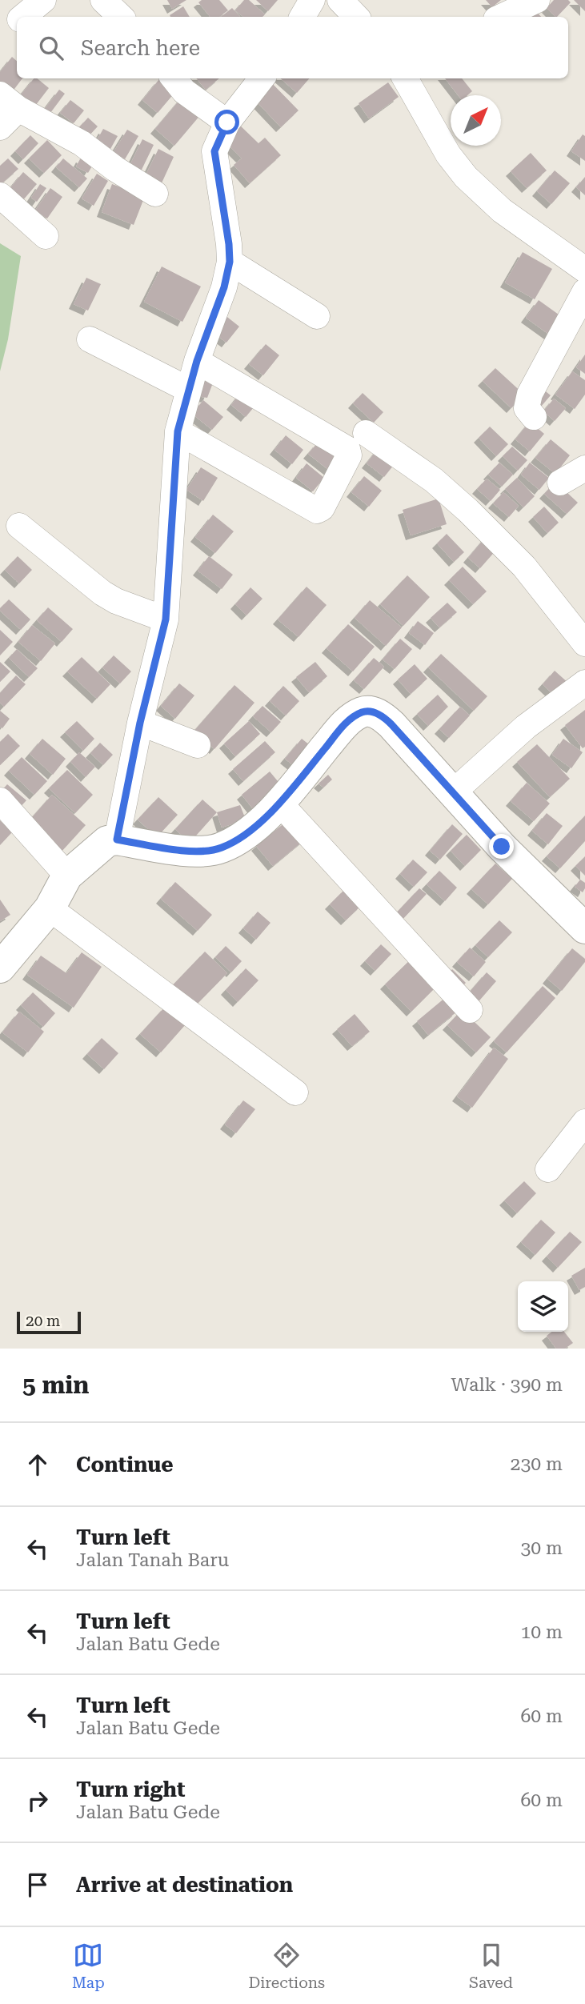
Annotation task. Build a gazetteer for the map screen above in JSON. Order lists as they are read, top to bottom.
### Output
{
  "scale_bar": "20 m",
  "north": "top right",
  "page": {
    "search": "Search here",
    "scale": "20 m",
    "heading": ["5 min", "Walk · 390 m"],
    "list": [
      ["Continue", "230 m"],
      ["Turn left", "Jalan Tanah Baru", "30 m"],
      ["Turn left", "Jalan Batu Gede", "10 m"],
      ["Turn left", "Jalan Batu Gede", "60 m"],
      ["Turn right", "Jalan Batu Gede", "60 m"],
      "Arrive at destination"
    ],
    "nav": ["Map", "Directions", "Saved"]
  }
}
